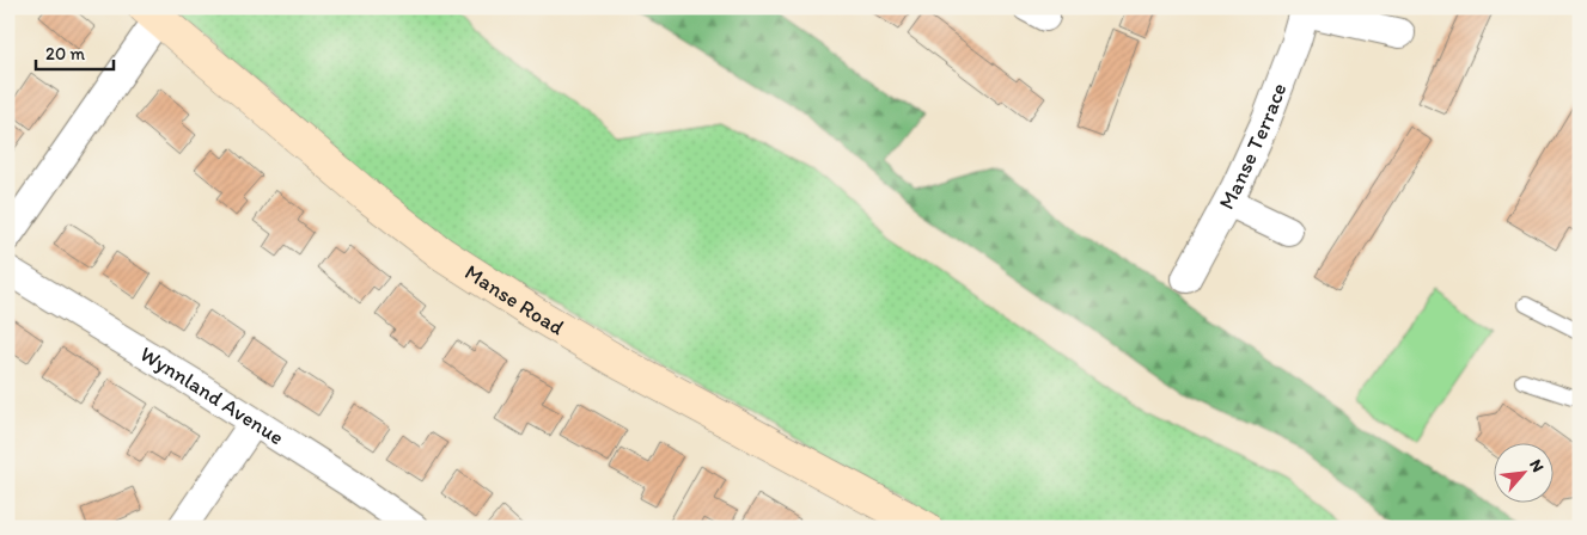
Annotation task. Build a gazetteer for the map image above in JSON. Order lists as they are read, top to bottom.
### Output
{
  "streets": {
    "main road": ["Manse Road"],
    "street": ["Manse Terrace", "Wynnland Avenue"]
  },
  "scale_bar": "20 m",
  "north": "top right"
}
